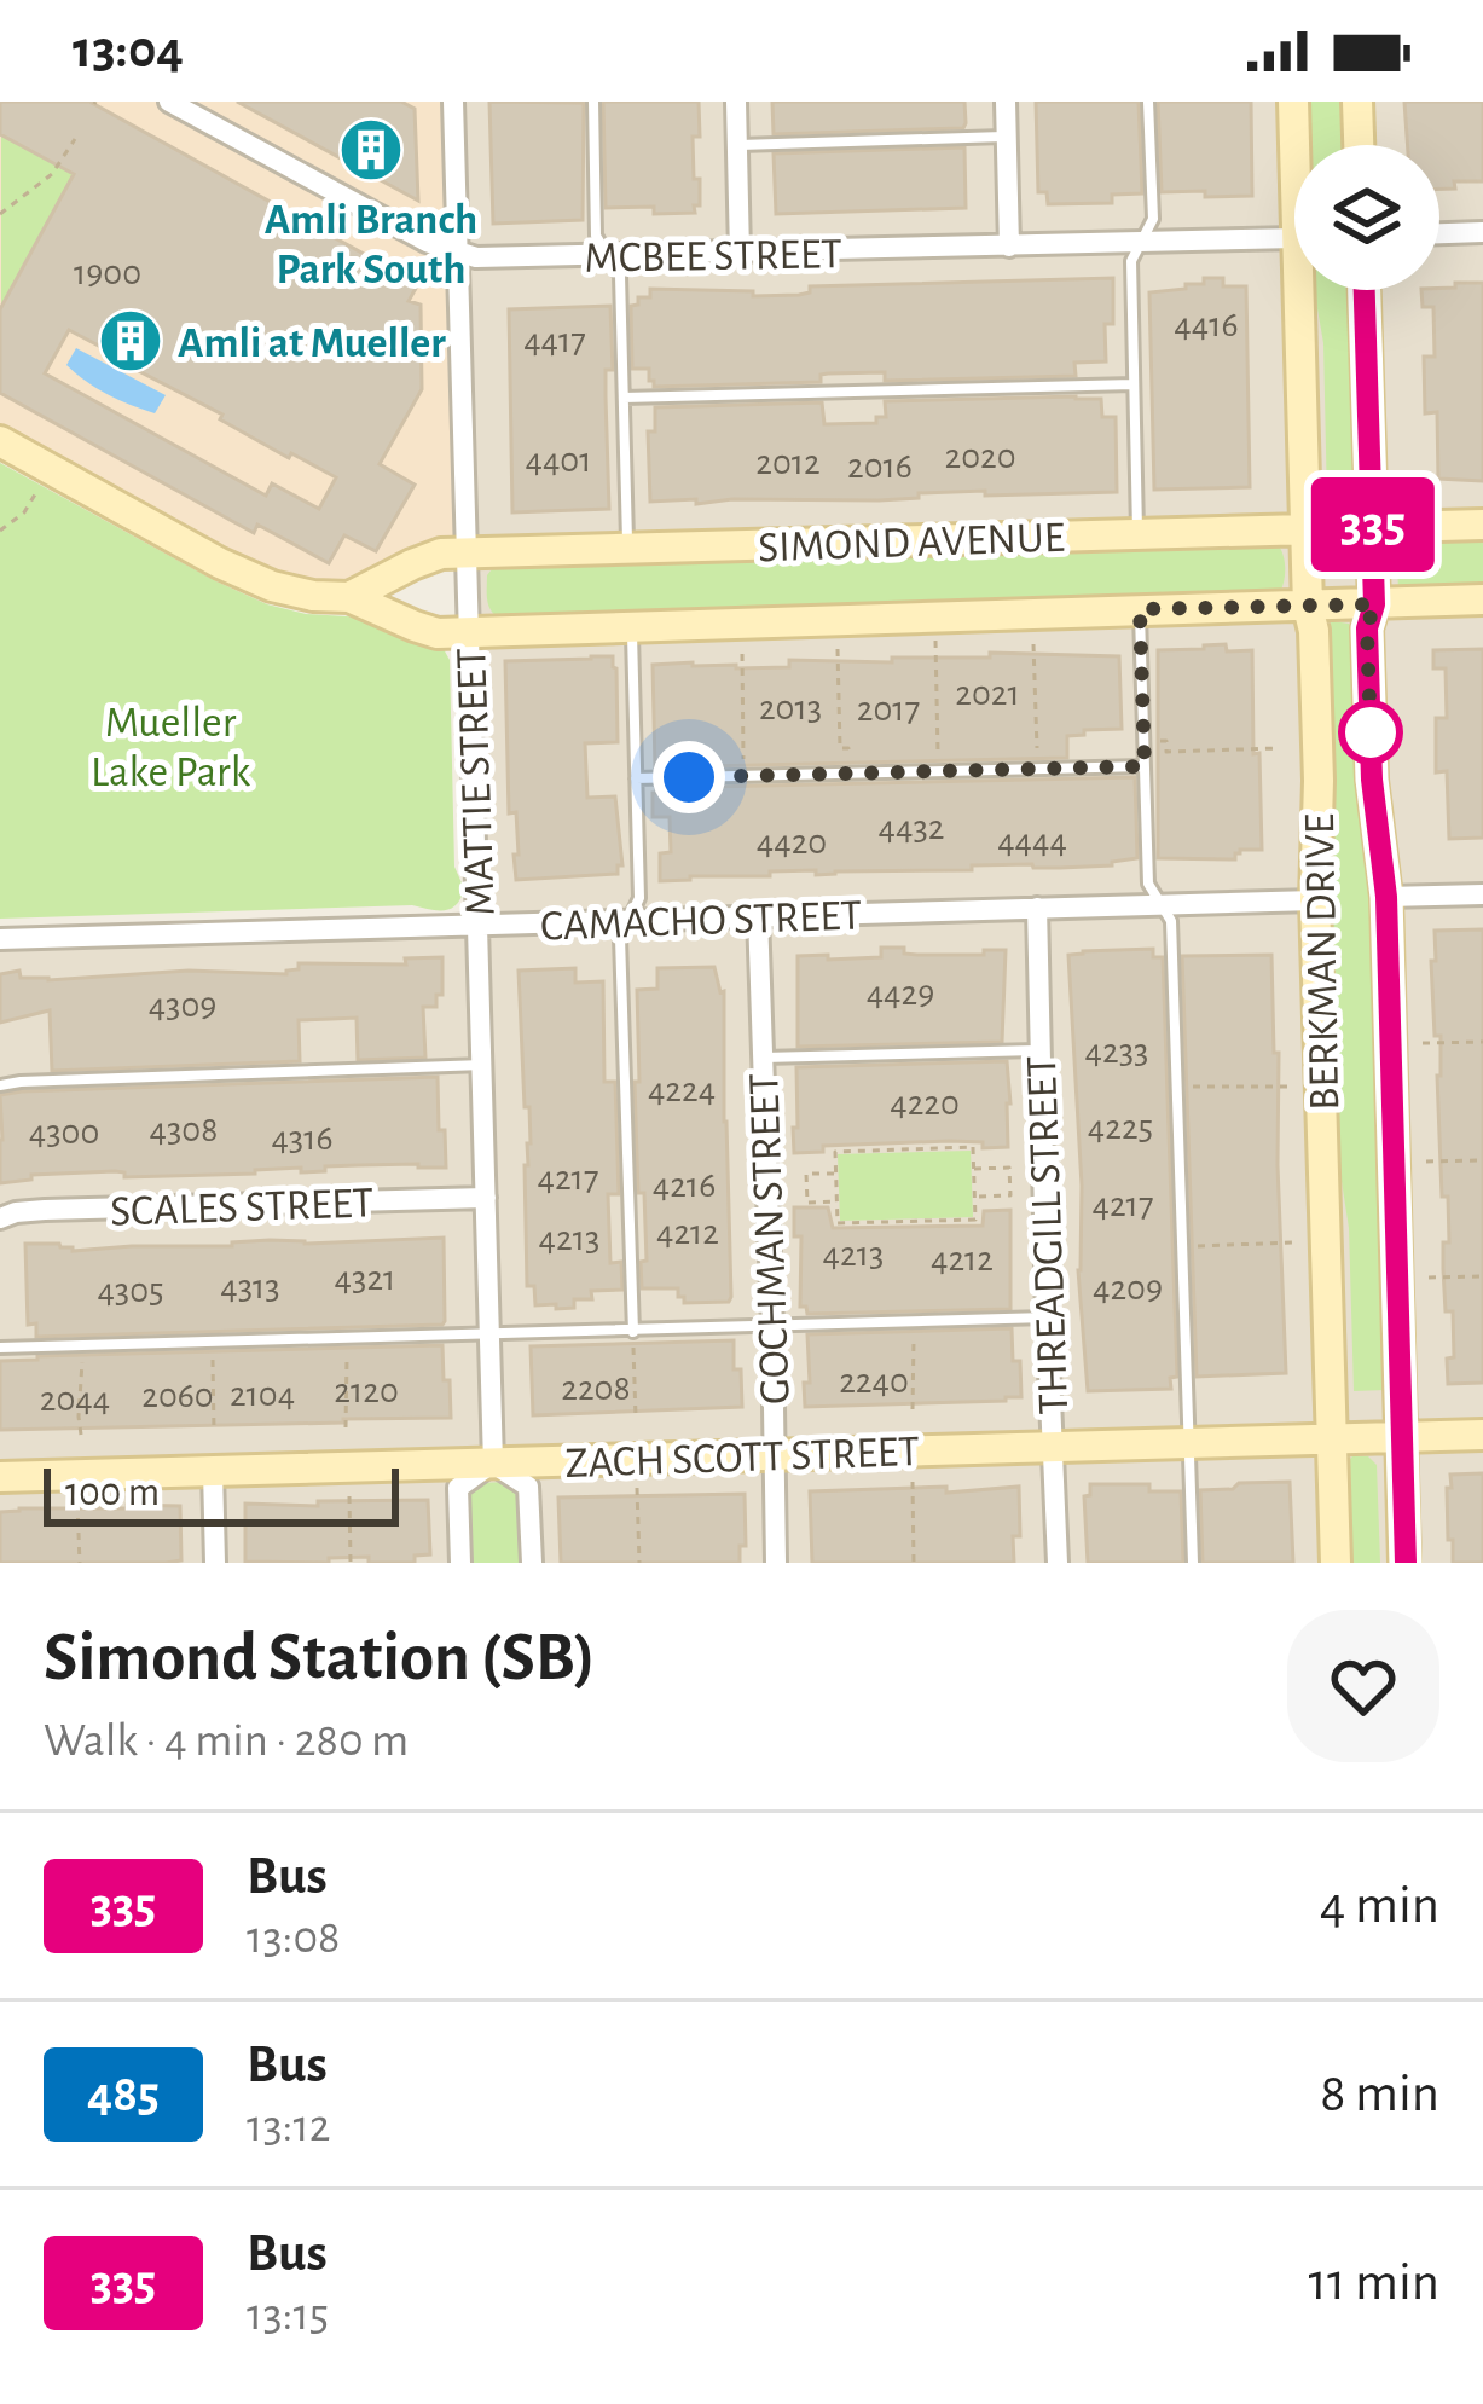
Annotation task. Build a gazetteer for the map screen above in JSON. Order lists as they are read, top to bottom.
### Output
{
  "streets": {
    "street": [
      "MCBEE STREET",
      "SIMOND AVENUE",
      "MATTIE STREET",
      "CAMACHO STREET",
      "BERKMAN DRIVE",
      "SCALES STREET",
      "THREADGILL STREET",
      "GOCHMAN STREET",
      "ZACH SCOTT STREET"
    ]
  },
  "crossings": [
    ["MCBEE STREET", "MATTIE STREET"],
    ["SIMOND AVENUE", "MATTIE STREET"],
    ["SIMOND AVENUE", "BERKMAN DRIVE"],
    ["MATTIE STREET", "CAMACHO STREET"],
    ["MATTIE STREET", "SCALES STREET"],
    ["MATTIE STREET", "ZACH SCOTT STREET"],
    ["CAMACHO STREET", "BERKMAN DRIVE"],
    ["CAMACHO STREET", "THREADGILL STREET"],
    ["CAMACHO STREET", "GOCHMAN STREET"],
    ["BERKMAN DRIVE", "ZACH SCOTT STREET"],
    ["THREADGILL STREET", "ZACH SCOTT STREET"],
    ["GOCHMAN STREET", "ZACH SCOTT STREET"]
  ],
  "parks": ["Mueller Lake Park"],
  "places": {
    "building": ["Amli Branch Park South", "Amli at Mueller"]
  },
  "lines": ["bus line 335"],
  "house_numbers": [
    "1900",
    "4416",
    "4417",
    "2020",
    "4401",
    "2012",
    "2016",
    "2021",
    "2013",
    "2017",
    "4432",
    "4444",
    "4420",
    "4429",
    "4309",
    "4233",
    "4224",
    "4220",
    "4225",
    "4308",
    "4300",
    "4316",
    "4217",
    "4216",
    "4217",
    "4212",
    "4213",
    "4213",
    "4212",
    "4321",
    "4313",
    "4209",
    "4305",
    "2240",
    "2208",
    "2120",
    "2104",
    "2060",
    "2044"
  ],
  "scale_bar": "100 m",
  "page": {
    "status": "13:04",
    "on_map": "335",
    "scale": "100 m",
    "heading": ["Simond Station (SB)", "Walk · 4 min · 280 m"],
    "list": [
      {
        "mark": "335",
        "name": "Bus",
        "note": "13:08",
        "value": "4 min"
      },
      {
        "mark": "485",
        "name": "Bus",
        "note": "13:12",
        "value": "8 min"
      },
      {
        "mark": "335",
        "name": "Bus",
        "note": "13:15",
        "value": "11 min"
      }
    ]
  }
}
